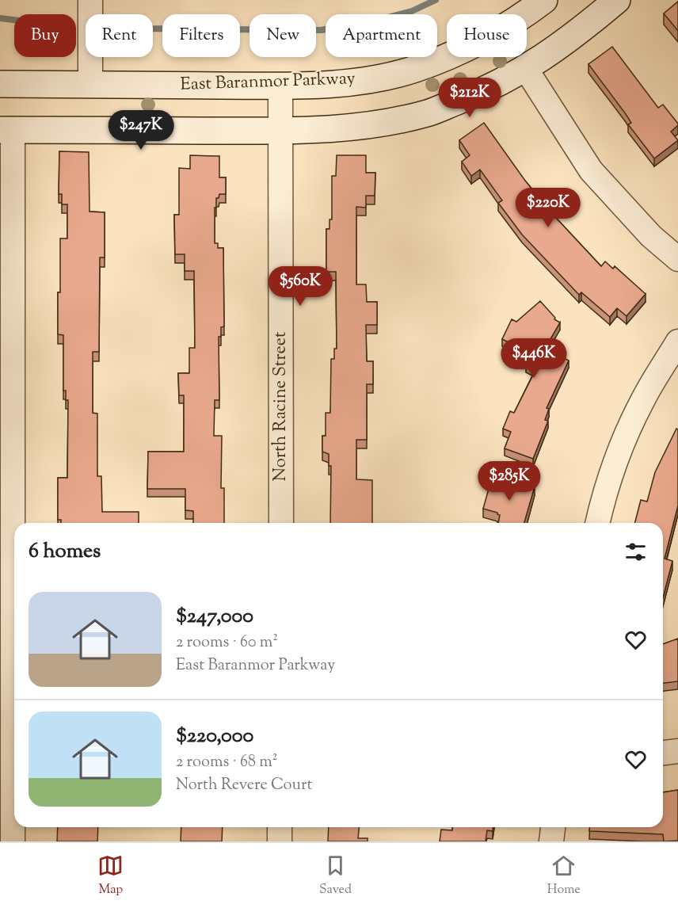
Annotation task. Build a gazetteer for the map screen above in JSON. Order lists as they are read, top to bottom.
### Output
{
  "streets": {
    "street": ["East Baranmor Parkway", "North Racine Street"]
  },
  "crossings": [
    ["East Baranmor Parkway", "North Racine Street"]
  ],
  "page": {
    "chip": [
      "Buy",
      "Rent",
      "Filters",
      "New",
      "Apartment",
      "House"
    ],
    "price": [
      "$212K",
      "$247K",
      "$220K",
      "$560K",
      "$446K",
      "$285K"
    ],
    "heading": "6 homes",
    "list": [
      {
        "name": "$247,000",
        "note": "2 rooms · 60 m² · East Baranmor Parkway"
      },
      {
        "name": "$220,000",
        "note": "2 rooms · 68 m² · North Revere Court"
      }
    ],
    "tabs": ["Map", "Saved", "Home"]
  }
}
